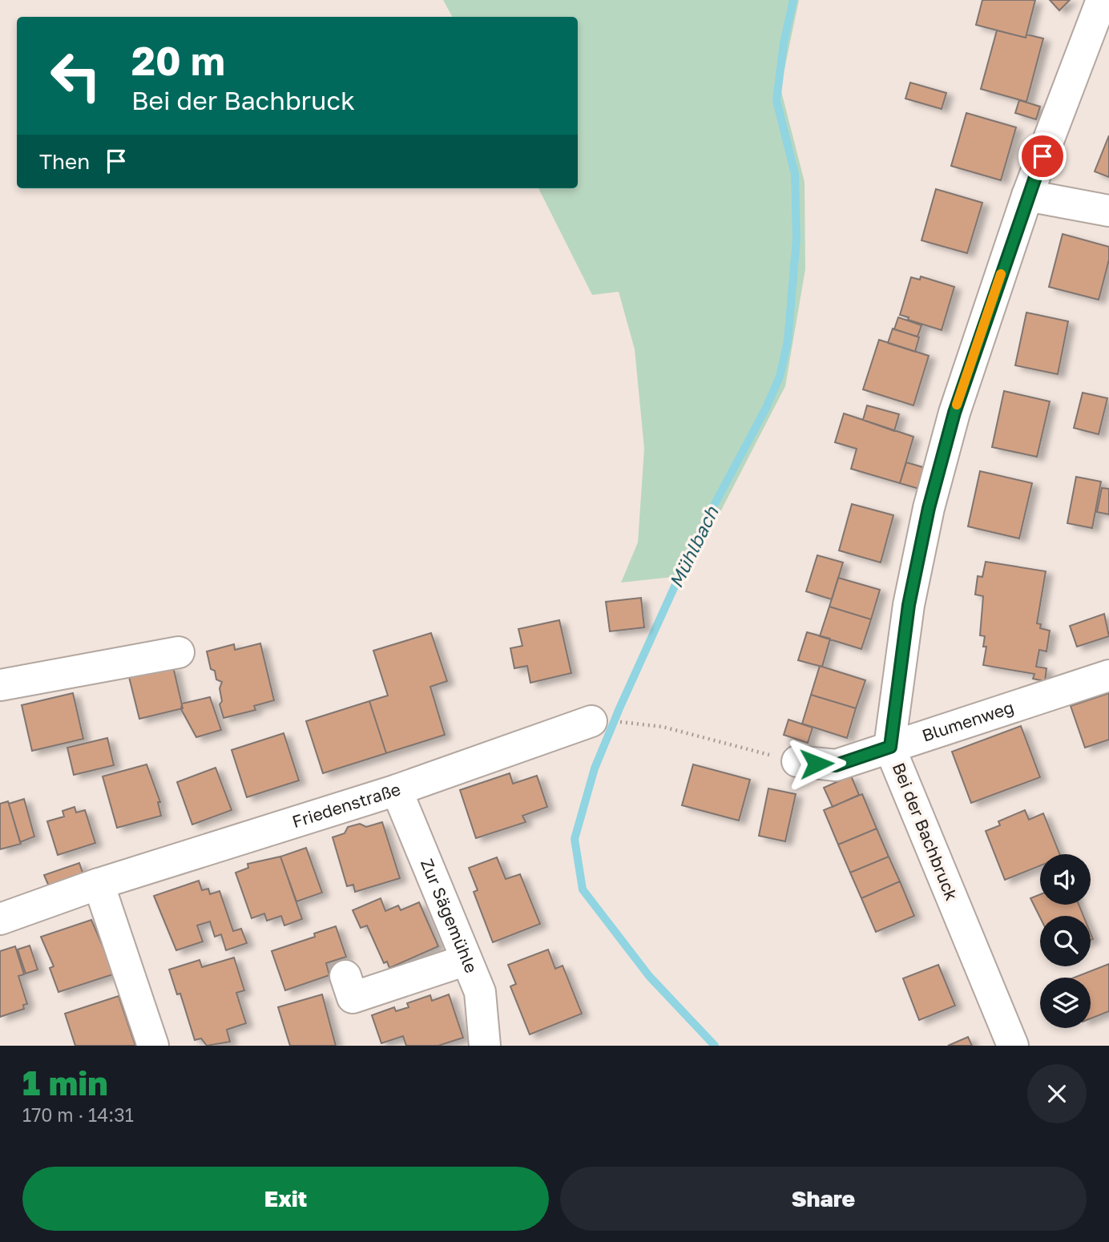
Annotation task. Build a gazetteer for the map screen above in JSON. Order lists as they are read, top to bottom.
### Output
{
  "streets": {
    "street": [
      "Blumenweg",
      "Friedenstraße",
      "Bei der Bachbruck",
      "Zur Sägemühle"
    ]
  },
  "crossings": [
    ["Blumenweg", "Bei der Bachbruck"],
    ["Friedenstraße", "Zur Sägemühle"]
  ],
  "water": ["Mühlbach"],
  "page": {
    "turn": ["20 m", "Bei der Bachbruck"],
    "then": "Then",
    "heading": ["1 min", "170 m · 14:31"],
    "buttons": ["Exit", "Share"]
  }
}
